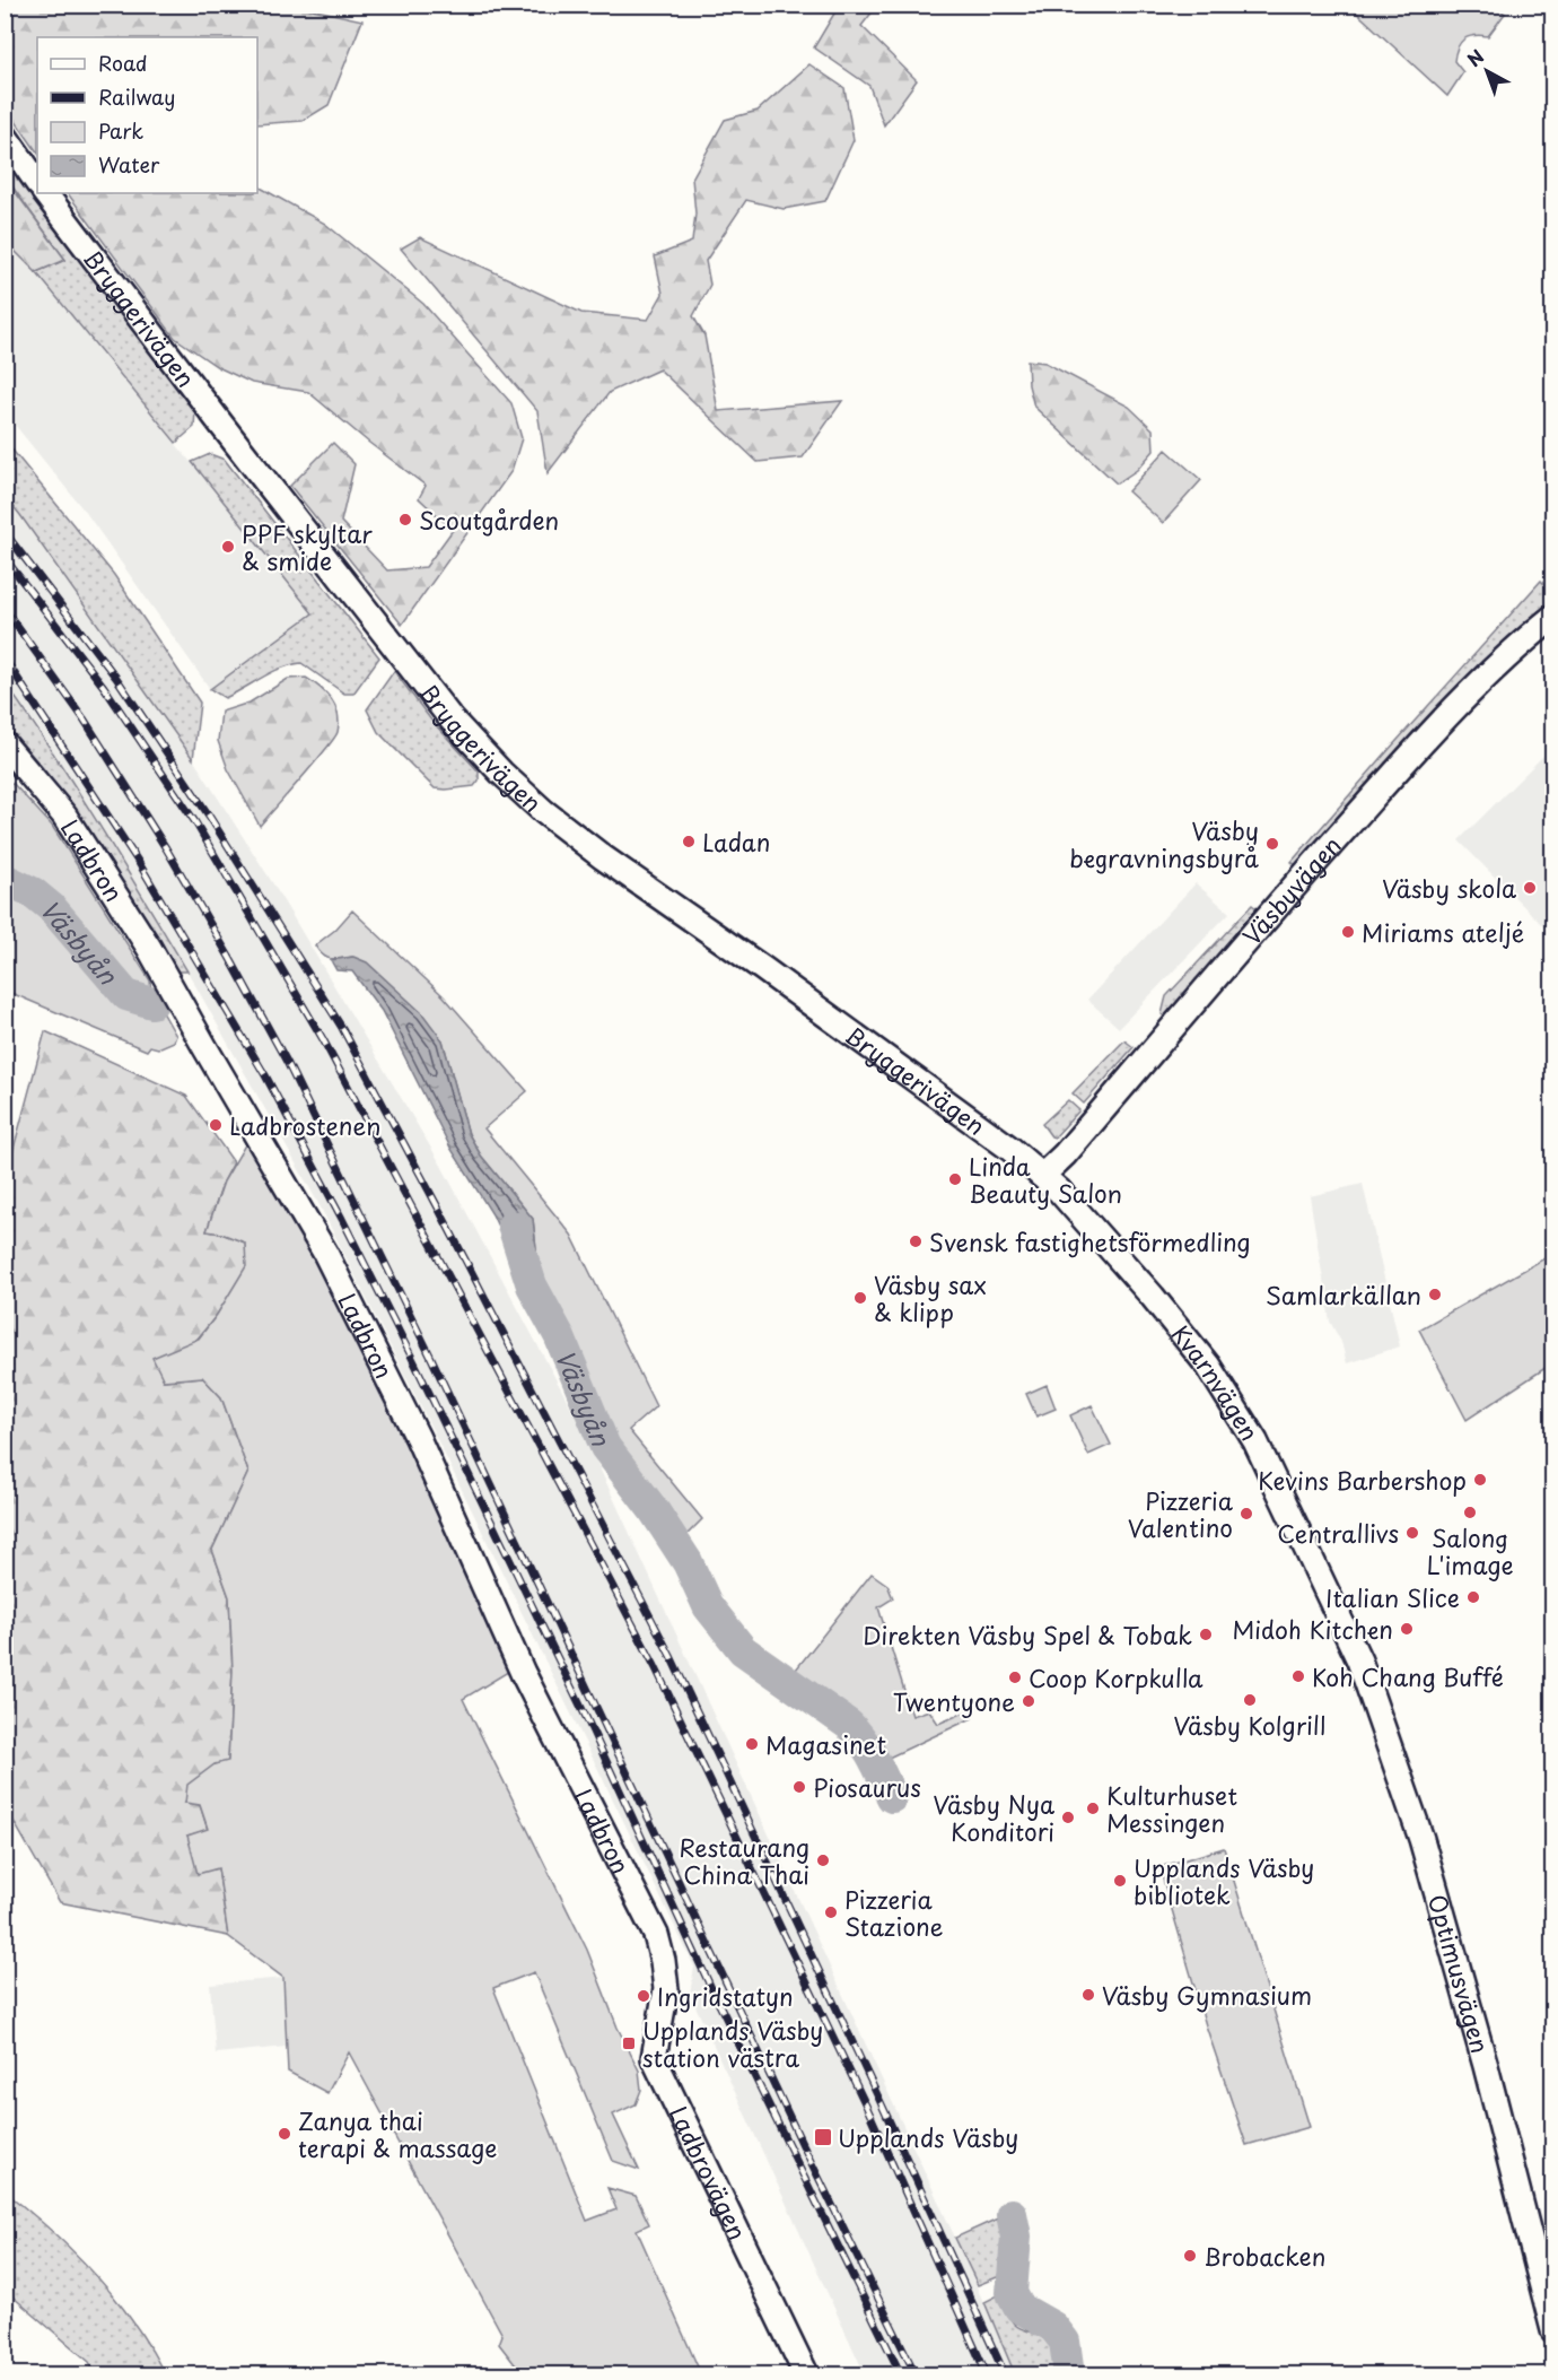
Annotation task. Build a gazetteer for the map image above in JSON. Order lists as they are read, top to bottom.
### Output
{
  "streets": {
    "street": [
      "Bryggerivägen",
      "Ladbron",
      "Väsbyvägen",
      "Kvarnvägen",
      "Optimusvägen",
      "Ladbrovägen"
    ]
  },
  "crossings": [
    ["Bryggerivägen", "Väsbyvägen"],
    ["Bryggerivägen", "Kvarnvägen"],
    ["Ladbron", "Ladbrovägen"],
    ["Väsbyvägen", "Kvarnvägen"],
    ["Kvarnvägen", "Optimusvägen"]
  ],
  "water": ["Väsbyån"],
  "places": {
    "other": [
      "Scoutgården",
      "PPF skyltar & smide",
      "Ladan",
      "Väsby begravningsbyrå",
      "Väsby skola",
      "Miriams ateljé",
      "Ladbrostenen",
      "Linda Beauty Salon",
      "Svensk fastighetsförmedling",
      "Samlarkällan",
      "Väsby sax & klipp",
      "Kevins Barbershop",
      "Salong L'image",
      "Pizzeria Valentino",
      "Centrallivs",
      "Italian Slice",
      "Midoh Kitchen",
      "Direkten Väsby Spel & Tobak",
      "Koh Chang Buffé",
      "Coop Korpkulla",
      "Väsby Kolgrill",
      "Twentyone",
      "Magasinet",
      "Piosaurus",
      "Kulturhuset Messingen",
      "Väsby Nya Konditori",
      "Restaurang China Thai",
      "Upplands Väsby bibliotek",
      "Pizzeria Stazione",
      "Väsby Gymnasium",
      "Ingridstatyn",
      "Zanya thai terapi & massage",
      "Brobacken"
    ],
    "transit": ["Upplands Väsby station västra", "Upplands Väsby"]
  },
  "legend": [
    "Road",
    "Railway",
    "Park",
    "Water"
  ],
  "north": "top left"
}
